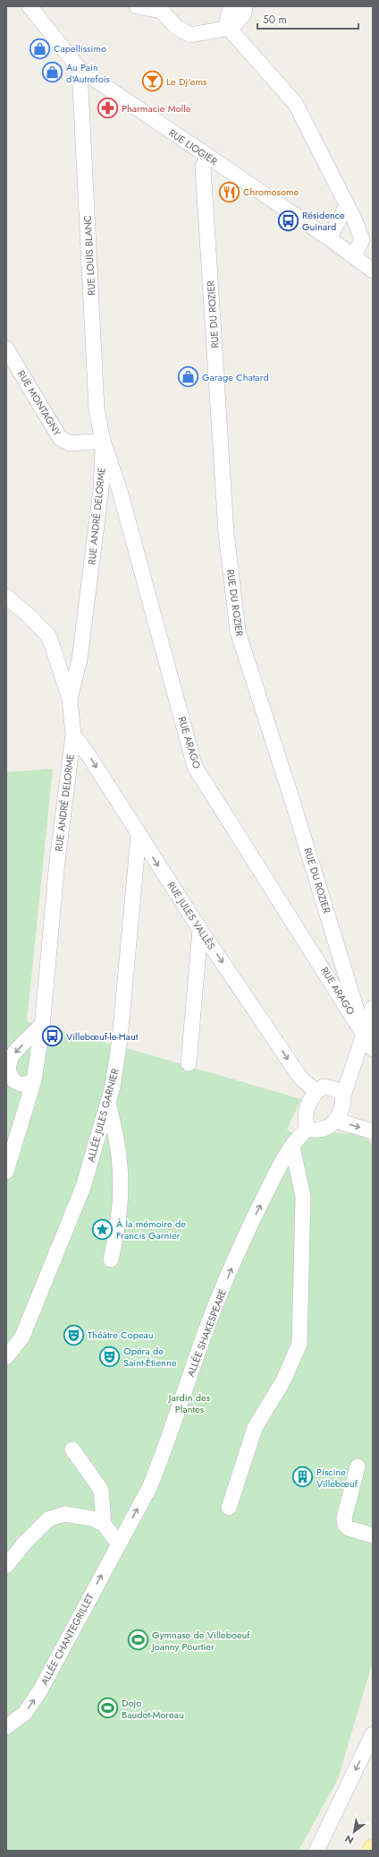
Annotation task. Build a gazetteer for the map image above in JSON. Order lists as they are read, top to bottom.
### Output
{
  "streets": {
    "street": [
      "RUE LIOGIER",
      "RUE LOUIS BLANC",
      "RUE DU ROZIER",
      "RUE MONTAGNY",
      "RUE ANDRÉ DELORME",
      "RUE ARAGO",
      "RUE JULES VALLÈS",
      "ALLÉE JULES GARNIER",
      "ALLÉE SHAKESPEARE",
      "ALLÉE CHANTEGRILLET"
    ]
  },
  "crossings": [
    ["RUE LIOGIER", "RUE LOUIS BLANC"],
    ["RUE LIOGIER", "RUE DU ROZIER"],
    ["RUE LOUIS BLANC", "RUE MONTAGNY"],
    ["RUE LOUIS BLANC", "RUE ANDRÉ DELORME"],
    ["RUE LOUIS BLANC", "RUE ARAGO"],
    ["RUE DU ROZIER", "RUE ARAGO"],
    ["RUE MONTAGNY", "RUE ANDRÉ DELORME"],
    ["RUE MONTAGNY", "RUE ARAGO"],
    ["RUE ANDRÉ DELORME", "RUE ARAGO"],
    ["RUE ANDRÉ DELORME", "RUE JULES VALLÈS"],
    ["RUE JULES VALLÈS", "ALLÉE JULES GARNIER"],
    ["RUE JULES VALLÈS", "ALLÉE SHAKESPEARE"],
    ["ALLÉE SHAKESPEARE", "ALLÉE CHANTEGRILLET"]
  ],
  "one_way": ["RUE JULES VALLÈS", "ALLÉE CHANTEGRILLET"],
  "parks": ["Jardin des Plantes"],
  "places": {
    "shop": ["Capellissimo", "Au Pain d'Autrefois", "Garage Chatard"],
    "bar": ["Le Dj'ems"],
    "pharmacy": ["Pharmacie Molle"],
    "restaurant": ["Chromosome"],
    "bus stop": ["Résidence Guinard", "Villebœuf-le-Haut"],
    "place": ["À la mémoire de Francis Garnier"],
    "theatre": ["Théâtre Copeau", "Opéra de Saint-Étienne"],
    "building": ["Piscine Villebœuf"],
    "sports": ["Gymnase de Villeboeuf Joanny Pourtier", "Dojo Baudot-Moreau"]
  },
  "scale_bar": "50 m",
  "north": "bottom left"
}
